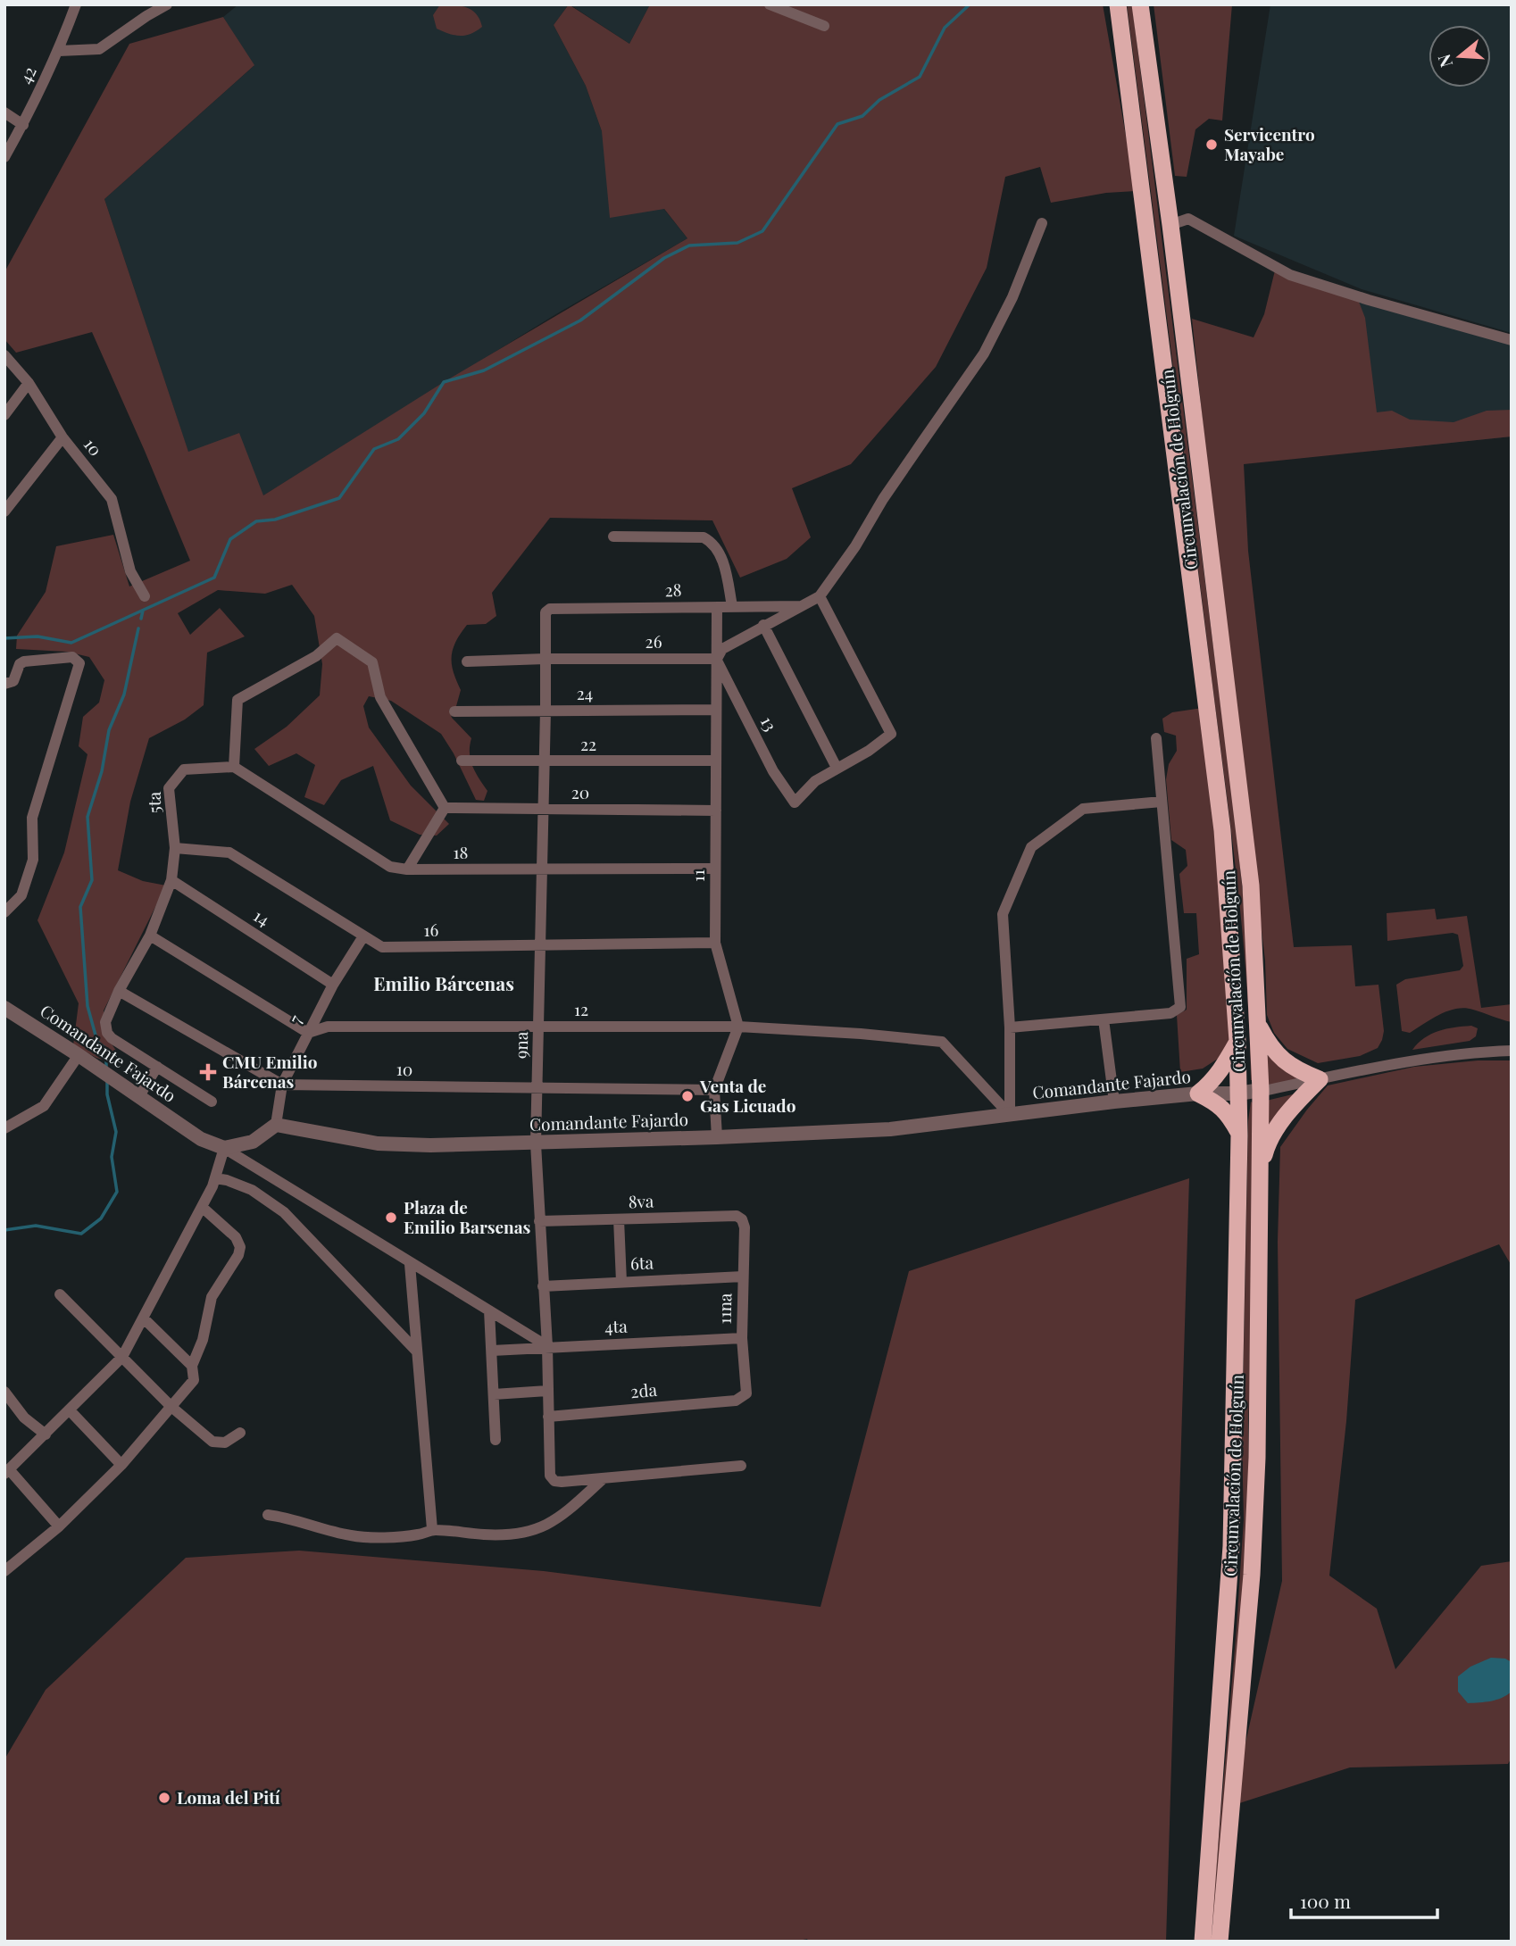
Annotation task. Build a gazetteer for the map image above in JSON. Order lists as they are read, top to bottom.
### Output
{
  "streets": {
    "highway": ["Circunvalación de Holguín"],
    "street": [
      "42",
      "10",
      "28",
      "26",
      "24",
      "13",
      "22",
      "20",
      "5ta",
      "18",
      "11",
      "14",
      "16",
      "12",
      "7",
      "9na",
      "Comandante Fajardo",
      "8va",
      "6ta",
      "11na",
      "4ta",
      "2da"
    ]
  },
  "crossings": [
    ["10", "5ta"],
    ["10", "7"],
    ["10", "9na"],
    ["Circunvalación de Holguín", "Comandante Fajardo"],
    ["28", "11"],
    ["28", "9na"],
    ["26", "13"],
    ["26", "11"],
    ["26", "9na"],
    ["24", "11"],
    ["24", "9na"],
    ["13", "11"],
    ["22", "11"],
    ["22", "9na"],
    ["20", "11"],
    ["20", "9na"],
    ["5ta", "18"],
    ["5ta", "14"],
    ["5ta", "16"],
    ["18", "11"],
    ["18", "9na"],
    ["11", "16"],
    ["11", "12"],
    ["14", "7"],
    ["16", "7"],
    ["16", "9na"],
    ["12", "7"],
    ["12", "9na"],
    ["12", "Comandante Fajardo"],
    ["7", "Comandante Fajardo"],
    ["9na", "Comandante Fajardo"],
    ["9na", "8va"],
    ["9na", "6ta"],
    ["9na", "4ta"],
    ["9na", "2da"],
    ["8va", "11na"],
    ["6ta", "11na"],
    ["11na", "4ta"],
    ["11na", "2da"]
  ],
  "districts": ["Emilio Bárcenas"],
  "places": {
    "other": [
      "Servicentro Mayabe",
      "Venta de Gas Licuado",
      "Plaza de Emilio Barsenas",
      "Loma del Pití"
    ],
    "health": ["CMU Emilio Bárcenas"]
  },
  "scale_bar": "100 m",
  "north": "left"
}
